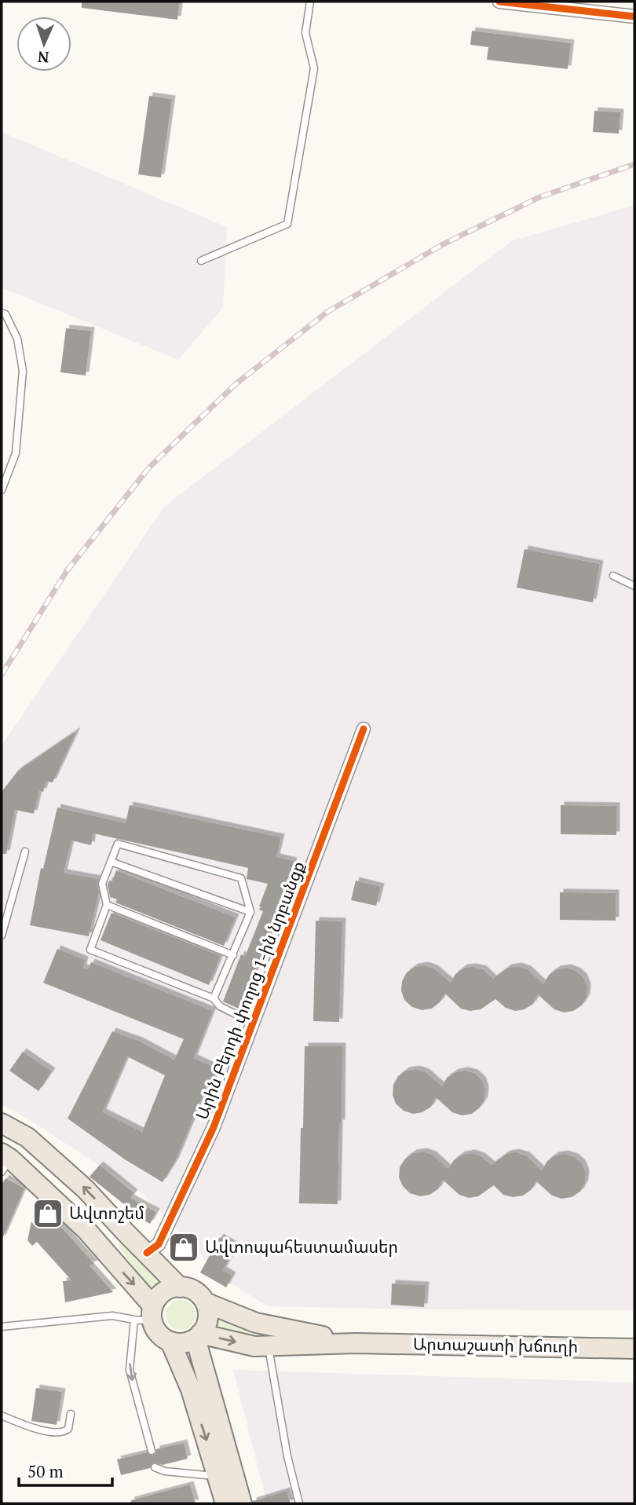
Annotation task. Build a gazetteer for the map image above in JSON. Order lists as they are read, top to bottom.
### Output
{
  "streets": {
    "main road": ["Արտաշատի խճուղի"],
    "street": ["Արին Բերդի փողոց 1-ին նրբանցք"]
  },
  "places": {
    "shop": ["Ավտոշեմ", "Ավտոպահեստամասեր"]
  },
  "scale_bar": "50 m",
  "north": "bottom"
}
